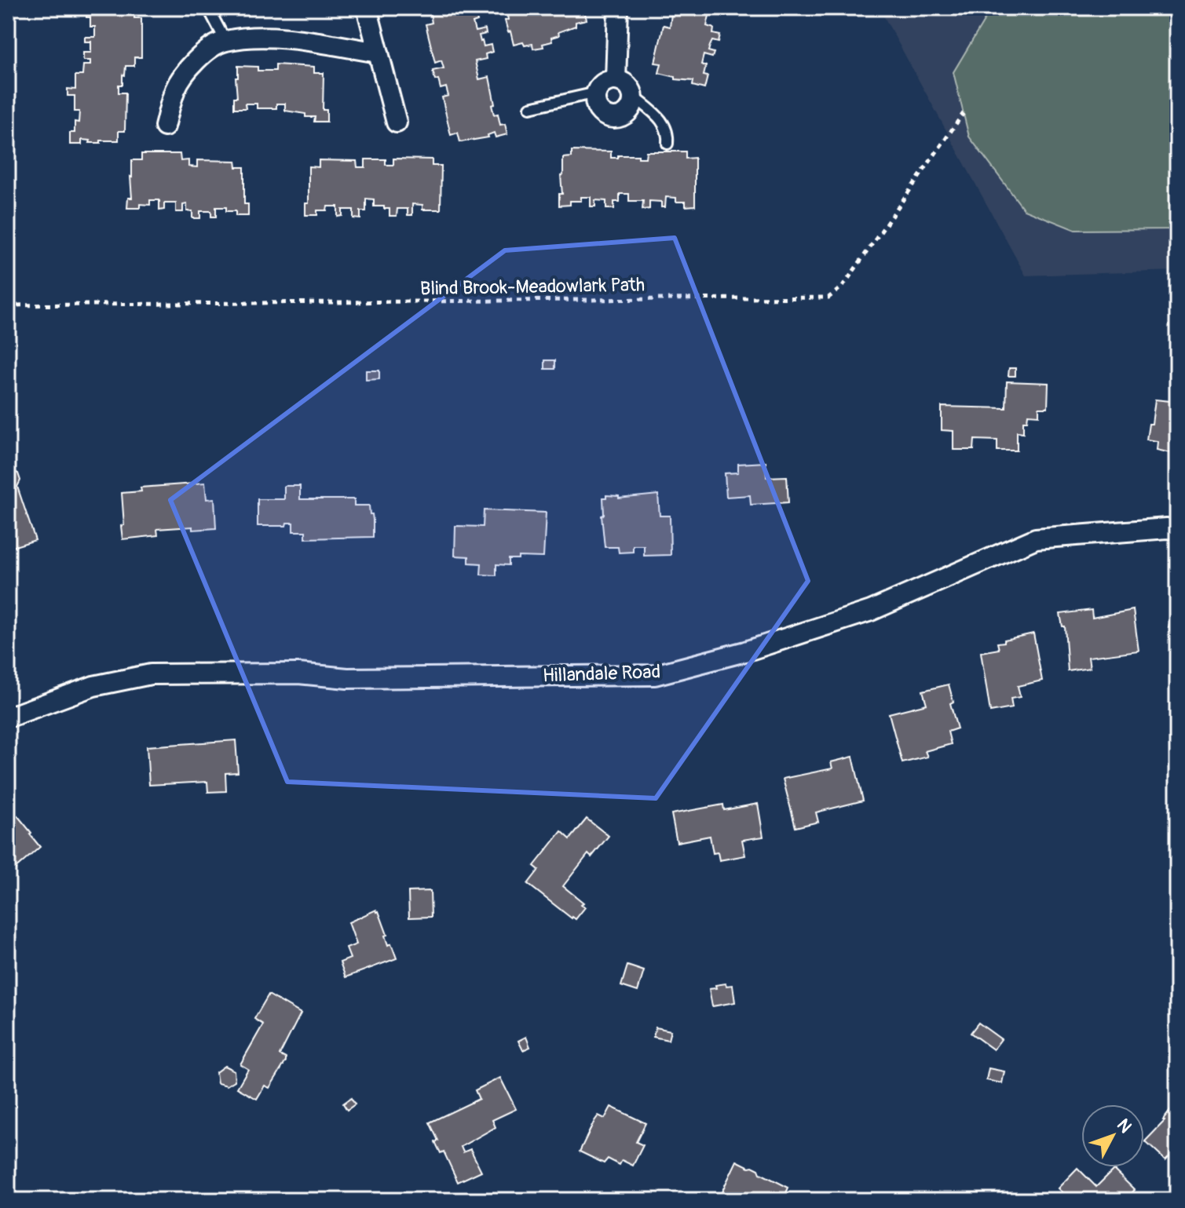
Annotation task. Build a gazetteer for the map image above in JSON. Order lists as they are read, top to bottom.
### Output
{
  "streets": {
    "street": ["Hillandale Road"],
    "path": ["Blind Brook-Meadowlark Path"]
  },
  "north": "top right"
}
